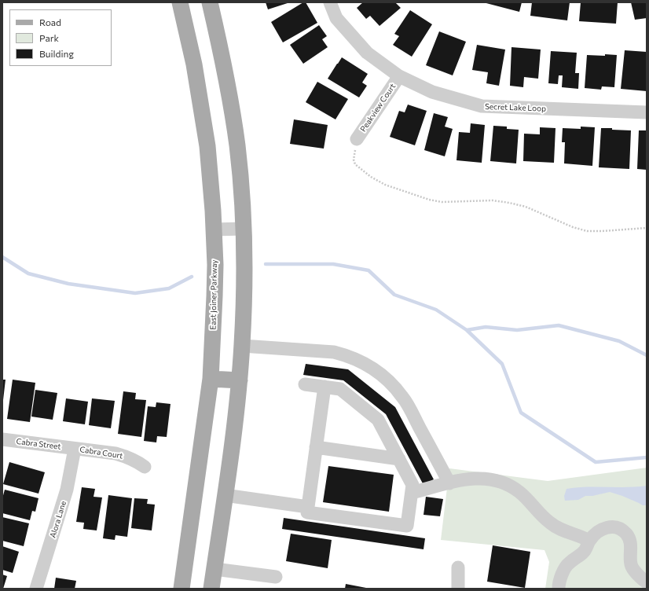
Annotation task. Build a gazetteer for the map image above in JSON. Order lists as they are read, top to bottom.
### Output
{
  "streets": {
    "main road": ["East Joiner Parkway"],
    "street": [
      "Peakview Court",
      "Secret Lake Loop",
      "Cabra Street",
      "Cabra Court",
      "Alora Lane"
    ]
  },
  "crossings": [
    ["Peakview Court", "Secret Lake Loop"],
    ["Cabra Street", "Cabra Court"],
    ["Cabra Street", "Alora Lane"],
    ["Cabra Court", "Alora Lane"]
  ],
  "legend": ["Road", "Park", "Building"]
}
